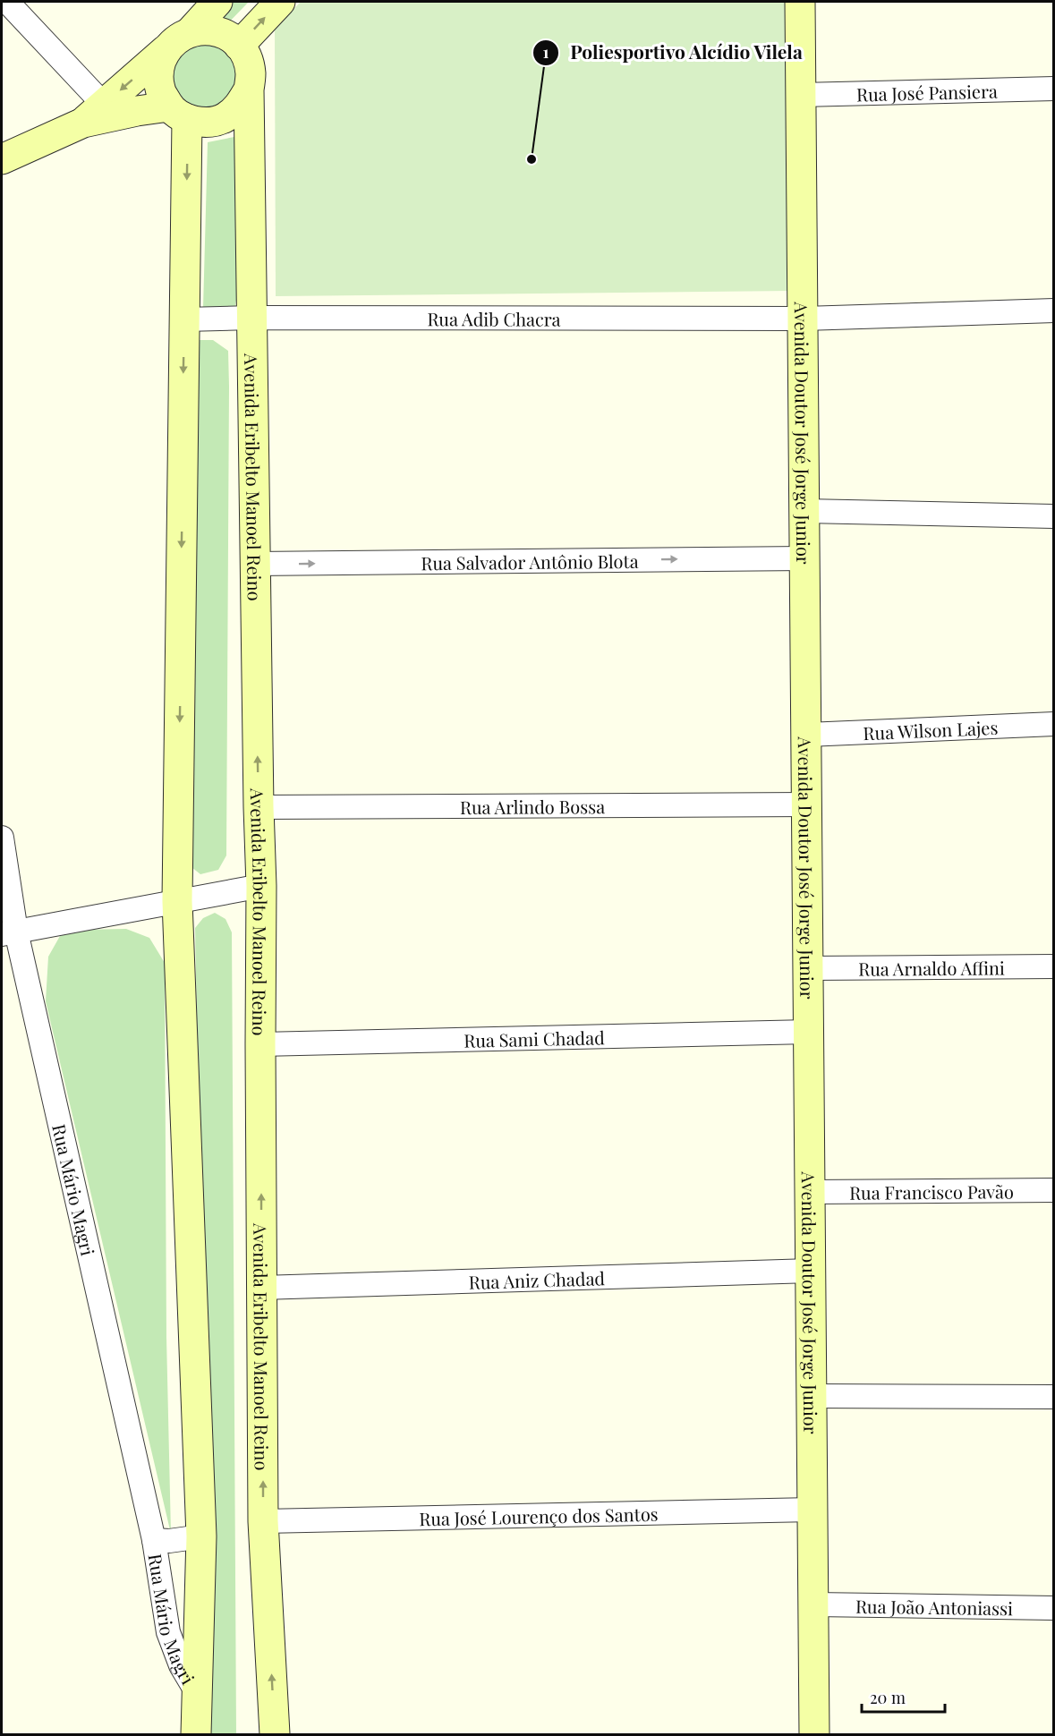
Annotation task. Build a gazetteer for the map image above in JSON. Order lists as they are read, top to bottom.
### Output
{
  "streets": {
    "main road": ["Avenida Doutor José Jorge Junior", "Avenida Eribelto Manoel Reino"],
    "street": [
      "Rua José Pansiera",
      "Rua Adib Chacra",
      "Rua Salvador Antônio Blota",
      "Rua Wilson Lajes",
      "Rua Arlindo Bossa",
      "Rua Arnaldo Affini",
      "Rua Sami Chadad",
      "Rua Mário Magri",
      "Rua Francisco Pavão",
      "Rua Aniz Chadad",
      "Rua José Lourenço dos Santos",
      "Rua João Antoniassi"
    ]
  },
  "crossings": [
    ["Rua José Pansiera", "Avenida Doutor José Jorge Junior"],
    ["Rua Adib Chacra", "Avenida Doutor José Jorge Junior"],
    ["Rua Adib Chacra", "Avenida Eribelto Manoel Reino"],
    ["Avenida Doutor José Jorge Junior", "Rua Salvador Antônio Blota"],
    ["Avenida Doutor José Jorge Junior", "Rua Wilson Lajes"],
    ["Avenida Doutor José Jorge Junior", "Rua Arlindo Bossa"],
    ["Avenida Doutor José Jorge Junior", "Rua Arnaldo Affini"],
    ["Avenida Doutor José Jorge Junior", "Rua Sami Chadad"],
    ["Avenida Doutor José Jorge Junior", "Rua Francisco Pavão"],
    ["Avenida Doutor José Jorge Junior", "Rua Aniz Chadad"],
    ["Avenida Doutor José Jorge Junior", "Rua José Lourenço dos Santos"],
    ["Avenida Doutor José Jorge Junior", "Rua João Antoniassi"],
    ["Avenida Eribelto Manoel Reino", "Rua Salvador Antônio Blota"],
    ["Avenida Eribelto Manoel Reino", "Rua Arlindo Bossa"],
    ["Avenida Eribelto Manoel Reino", "Rua Sami Chadad"],
    ["Avenida Eribelto Manoel Reino", "Rua Aniz Chadad"],
    ["Avenida Eribelto Manoel Reino", "Rua José Lourenço dos Santos"]
  ],
  "one_way": ["Rua Salvador Antônio Blota"],
  "places": ["Poliesportivo Alcídio Vilela"],
  "scale_bar": "20 m"
}
